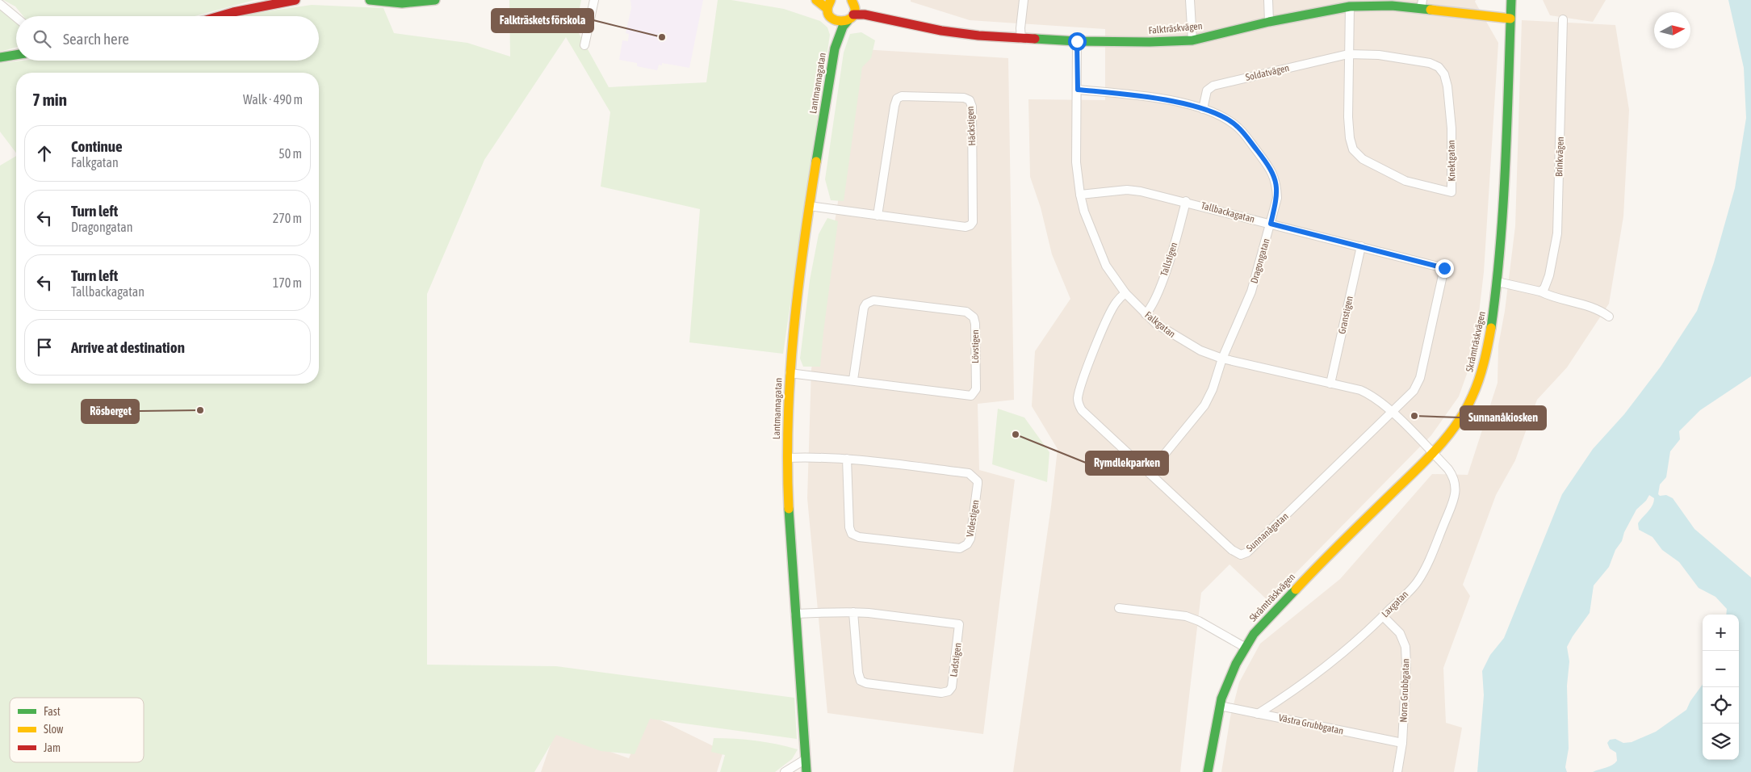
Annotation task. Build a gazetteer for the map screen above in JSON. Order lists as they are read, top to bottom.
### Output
{
  "streets": {
    "street": [
      "Falkträskvägen",
      "Soldatvägen",
      "Lantmannagatan",
      "Häckstigen",
      "Brinkvägen",
      "Knektgatan",
      "Tallbackagatan",
      "Tallstigen",
      "Dragongatan",
      "Granstigen",
      "Falkgatan",
      "Skråmträskvägen",
      "Lövstigen",
      "Videstigen",
      "Sunnanågatan",
      "Laxgatan",
      "Ladstigen",
      "Norra Grubbgatan",
      "Västra Grubbgatan"
    ]
  },
  "crossings": [
    ["Falkträskvägen", "Lantmannagatan"],
    ["Falkträskvägen", "Knektgatan"],
    ["Falkträskvägen", "Falkgatan"],
    ["Falkträskvägen", "Skråmträskvägen"],
    ["Soldatvägen", "Knektgatan"],
    ["Soldatvägen", "Dragongatan"],
    ["Lantmannagatan", "Häckstigen"],
    ["Lantmannagatan", "Lövstigen"],
    ["Lantmannagatan", "Videstigen"],
    ["Lantmannagatan", "Ladstigen"],
    ["Tallbackagatan", "Tallstigen"],
    ["Tallbackagatan", "Dragongatan"],
    ["Tallbackagatan", "Granstigen"],
    ["Tallbackagatan", "Falkgatan"],
    ["Tallbackagatan", "Sunnanågatan"],
    ["Tallstigen", "Falkgatan"],
    ["Dragongatan", "Falkgatan"],
    ["Dragongatan", "Sunnanågatan"],
    ["Granstigen", "Falkgatan"],
    ["Falkgatan", "Skråmträskvägen"],
    ["Falkgatan", "Sunnanågatan"],
    ["Falkgatan", "Laxgatan"],
    ["Skråmträskvägen", "Laxgatan"],
    ["Skråmträskvägen", "Västra Grubbgatan"],
    ["Laxgatan", "Norra Grubbgatan"],
    ["Laxgatan", "Västra Grubbgatan"],
    ["Norra Grubbgatan", "Västra Grubbgatan"]
  ],
  "places": [
    "Falkträskets förskola",
    "Rösberget",
    "Sunnanåkiosken",
    "Rymdlekparken"
  ],
  "legend": ["Fast", "Slow", "Jam"],
  "north": "right",
  "page": {
    "search": "Search here",
    "heading": ["7 min", "Walk · 490 m"],
    "list": [
      ["Continue", "Falkgatan", "50 m"],
      ["Turn left", "Dragongatan", "270 m"],
      ["Turn left", "Tallbackagatan", "170 m"],
      "Arrive at destination"
    ],
    "map_buttons": ["+", "−"]
  }
}
